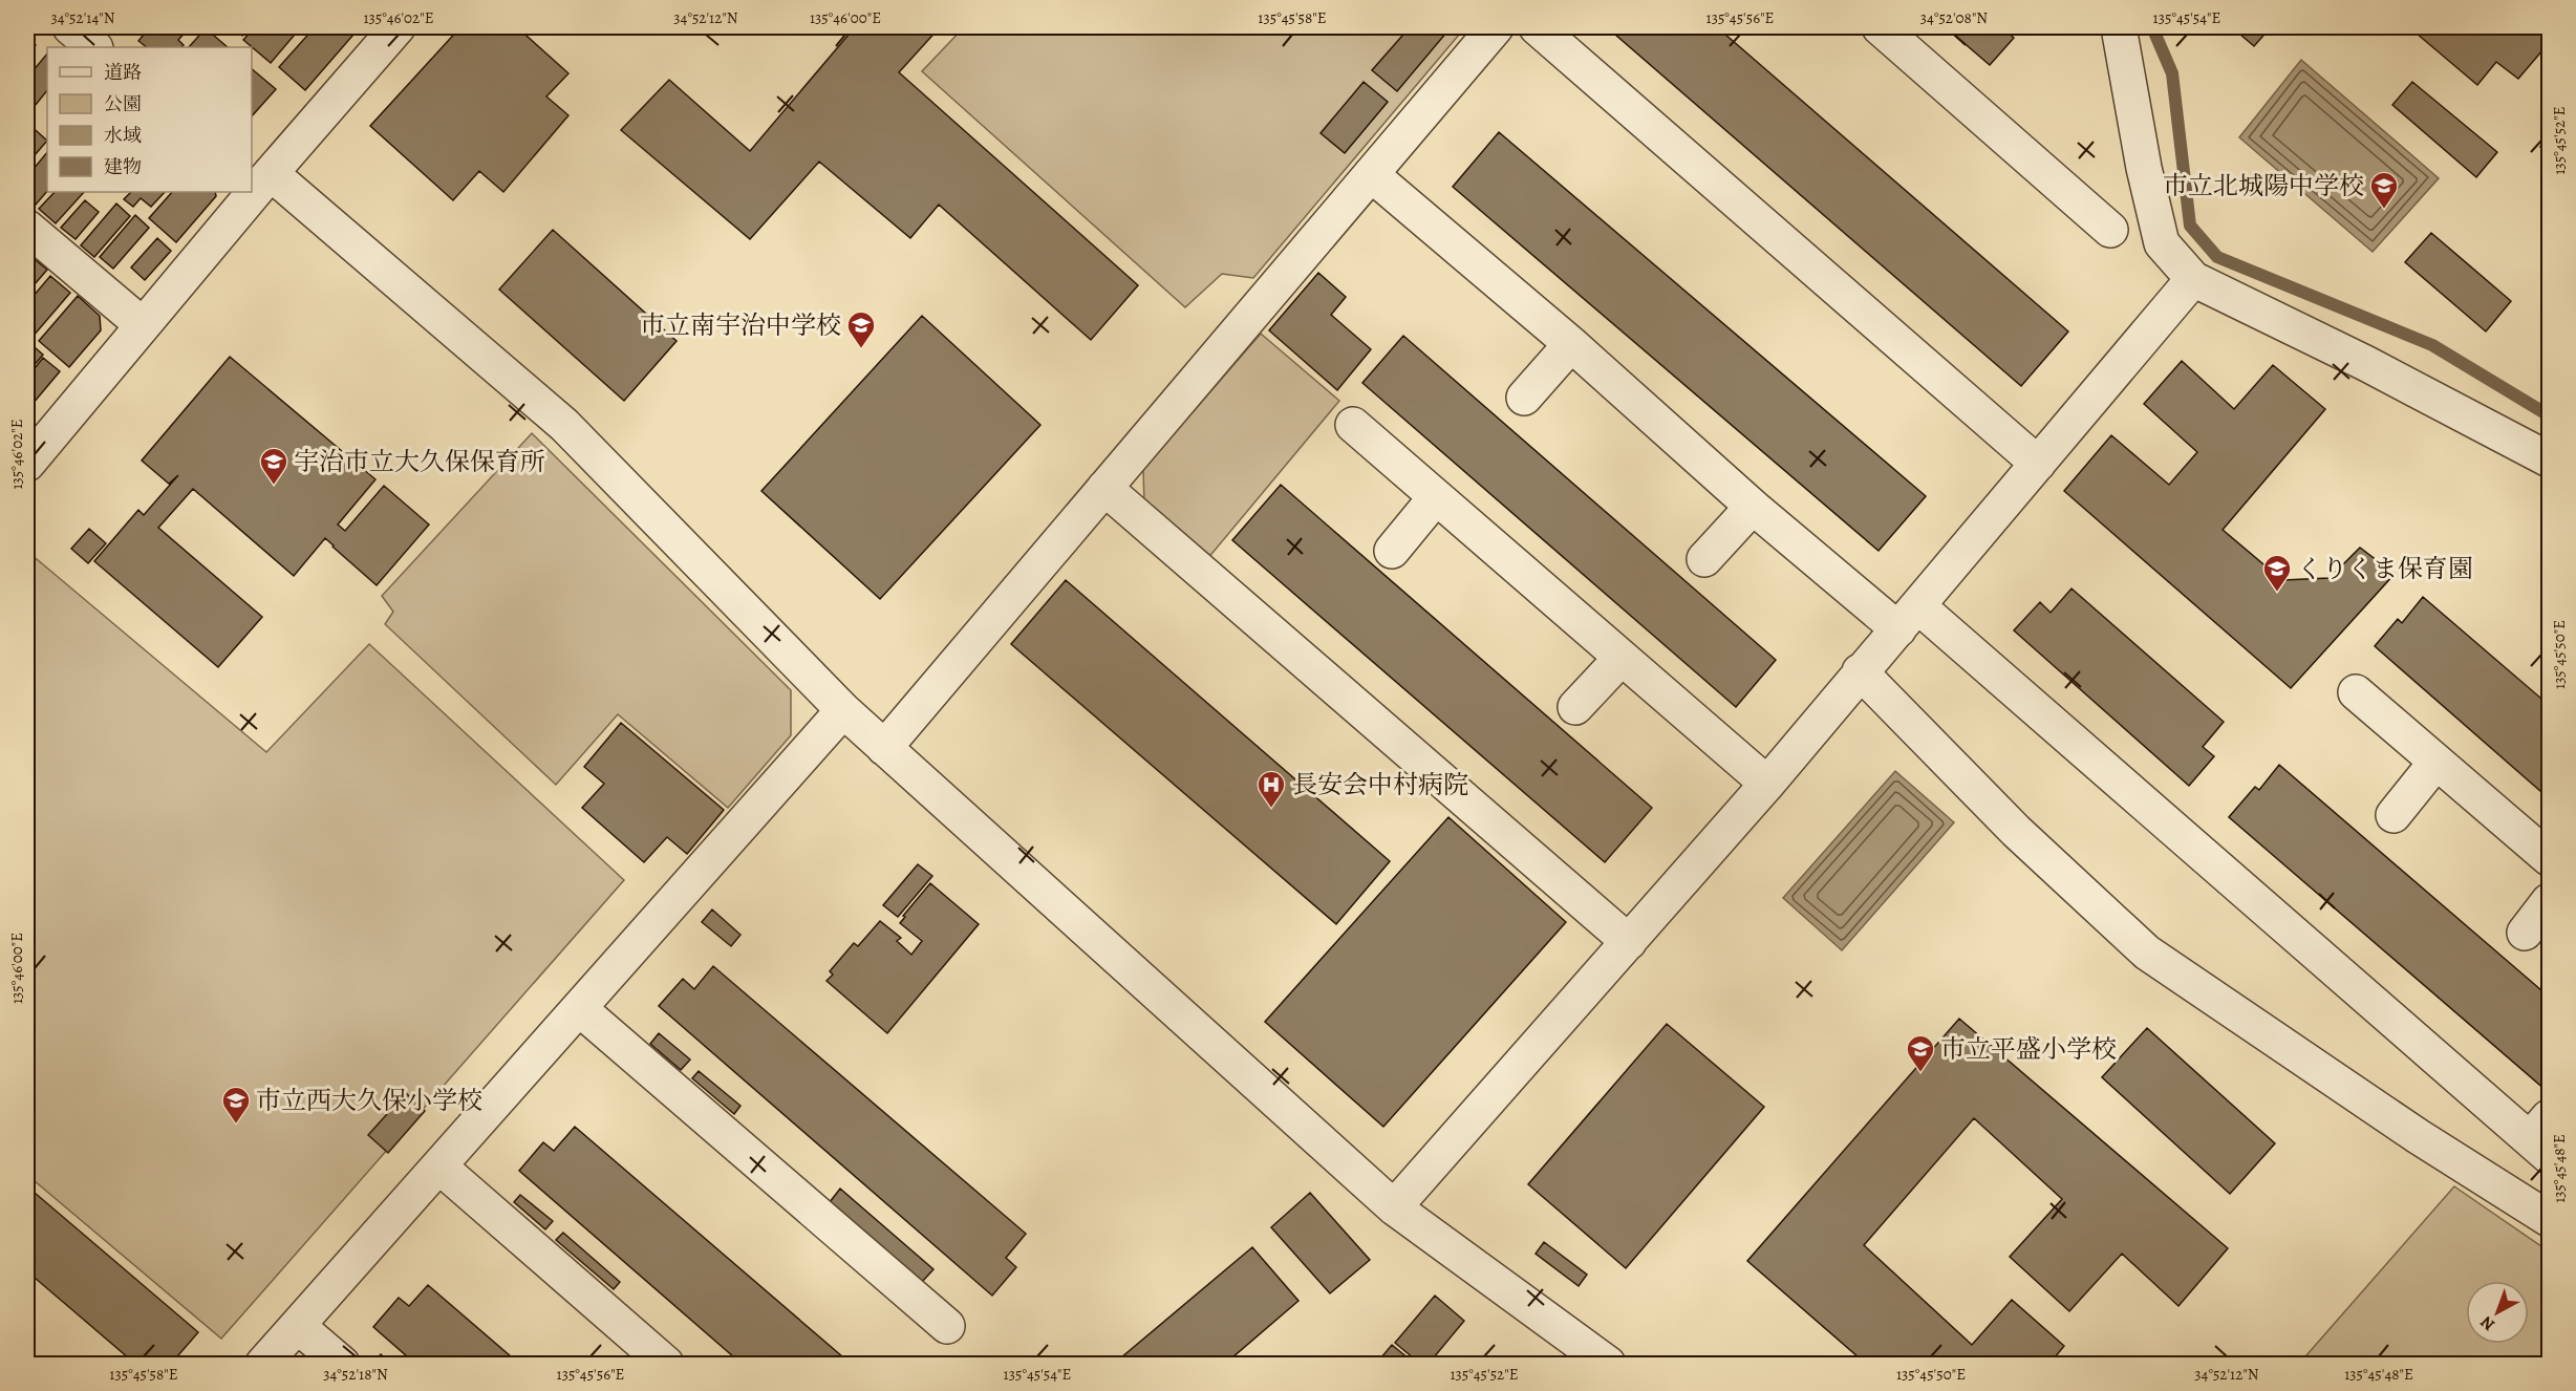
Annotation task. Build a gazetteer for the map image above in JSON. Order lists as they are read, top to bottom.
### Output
{
  "places": {
    "school or university": [
      "市立北城陽中学校",
      "市立南宇治中学校",
      "宇治市立大久保保育所",
      "くりくま保育園",
      "市立平盛小学校",
      "市立西大久保小学校"
    ],
    "hospital": ["長安会中村病院"]
  },
  "legend": [
    "道路",
    "公園",
    "水域",
    "建物"
  ],
  "north": "bottom left",
  "coordinates": [
    "34°52'14\"N",
    "135°46'02\"E",
    "34°52'12\"N",
    "135°46'00\"E",
    "135°45'58\"E",
    "135°45'56\"E",
    "34°52'08\"N",
    "135°45'54\"E",
    "135°45'52\"E",
    "135°45'50\"E",
    "135°45'48\"E",
    "34°52'18\"N"
  ]
}
